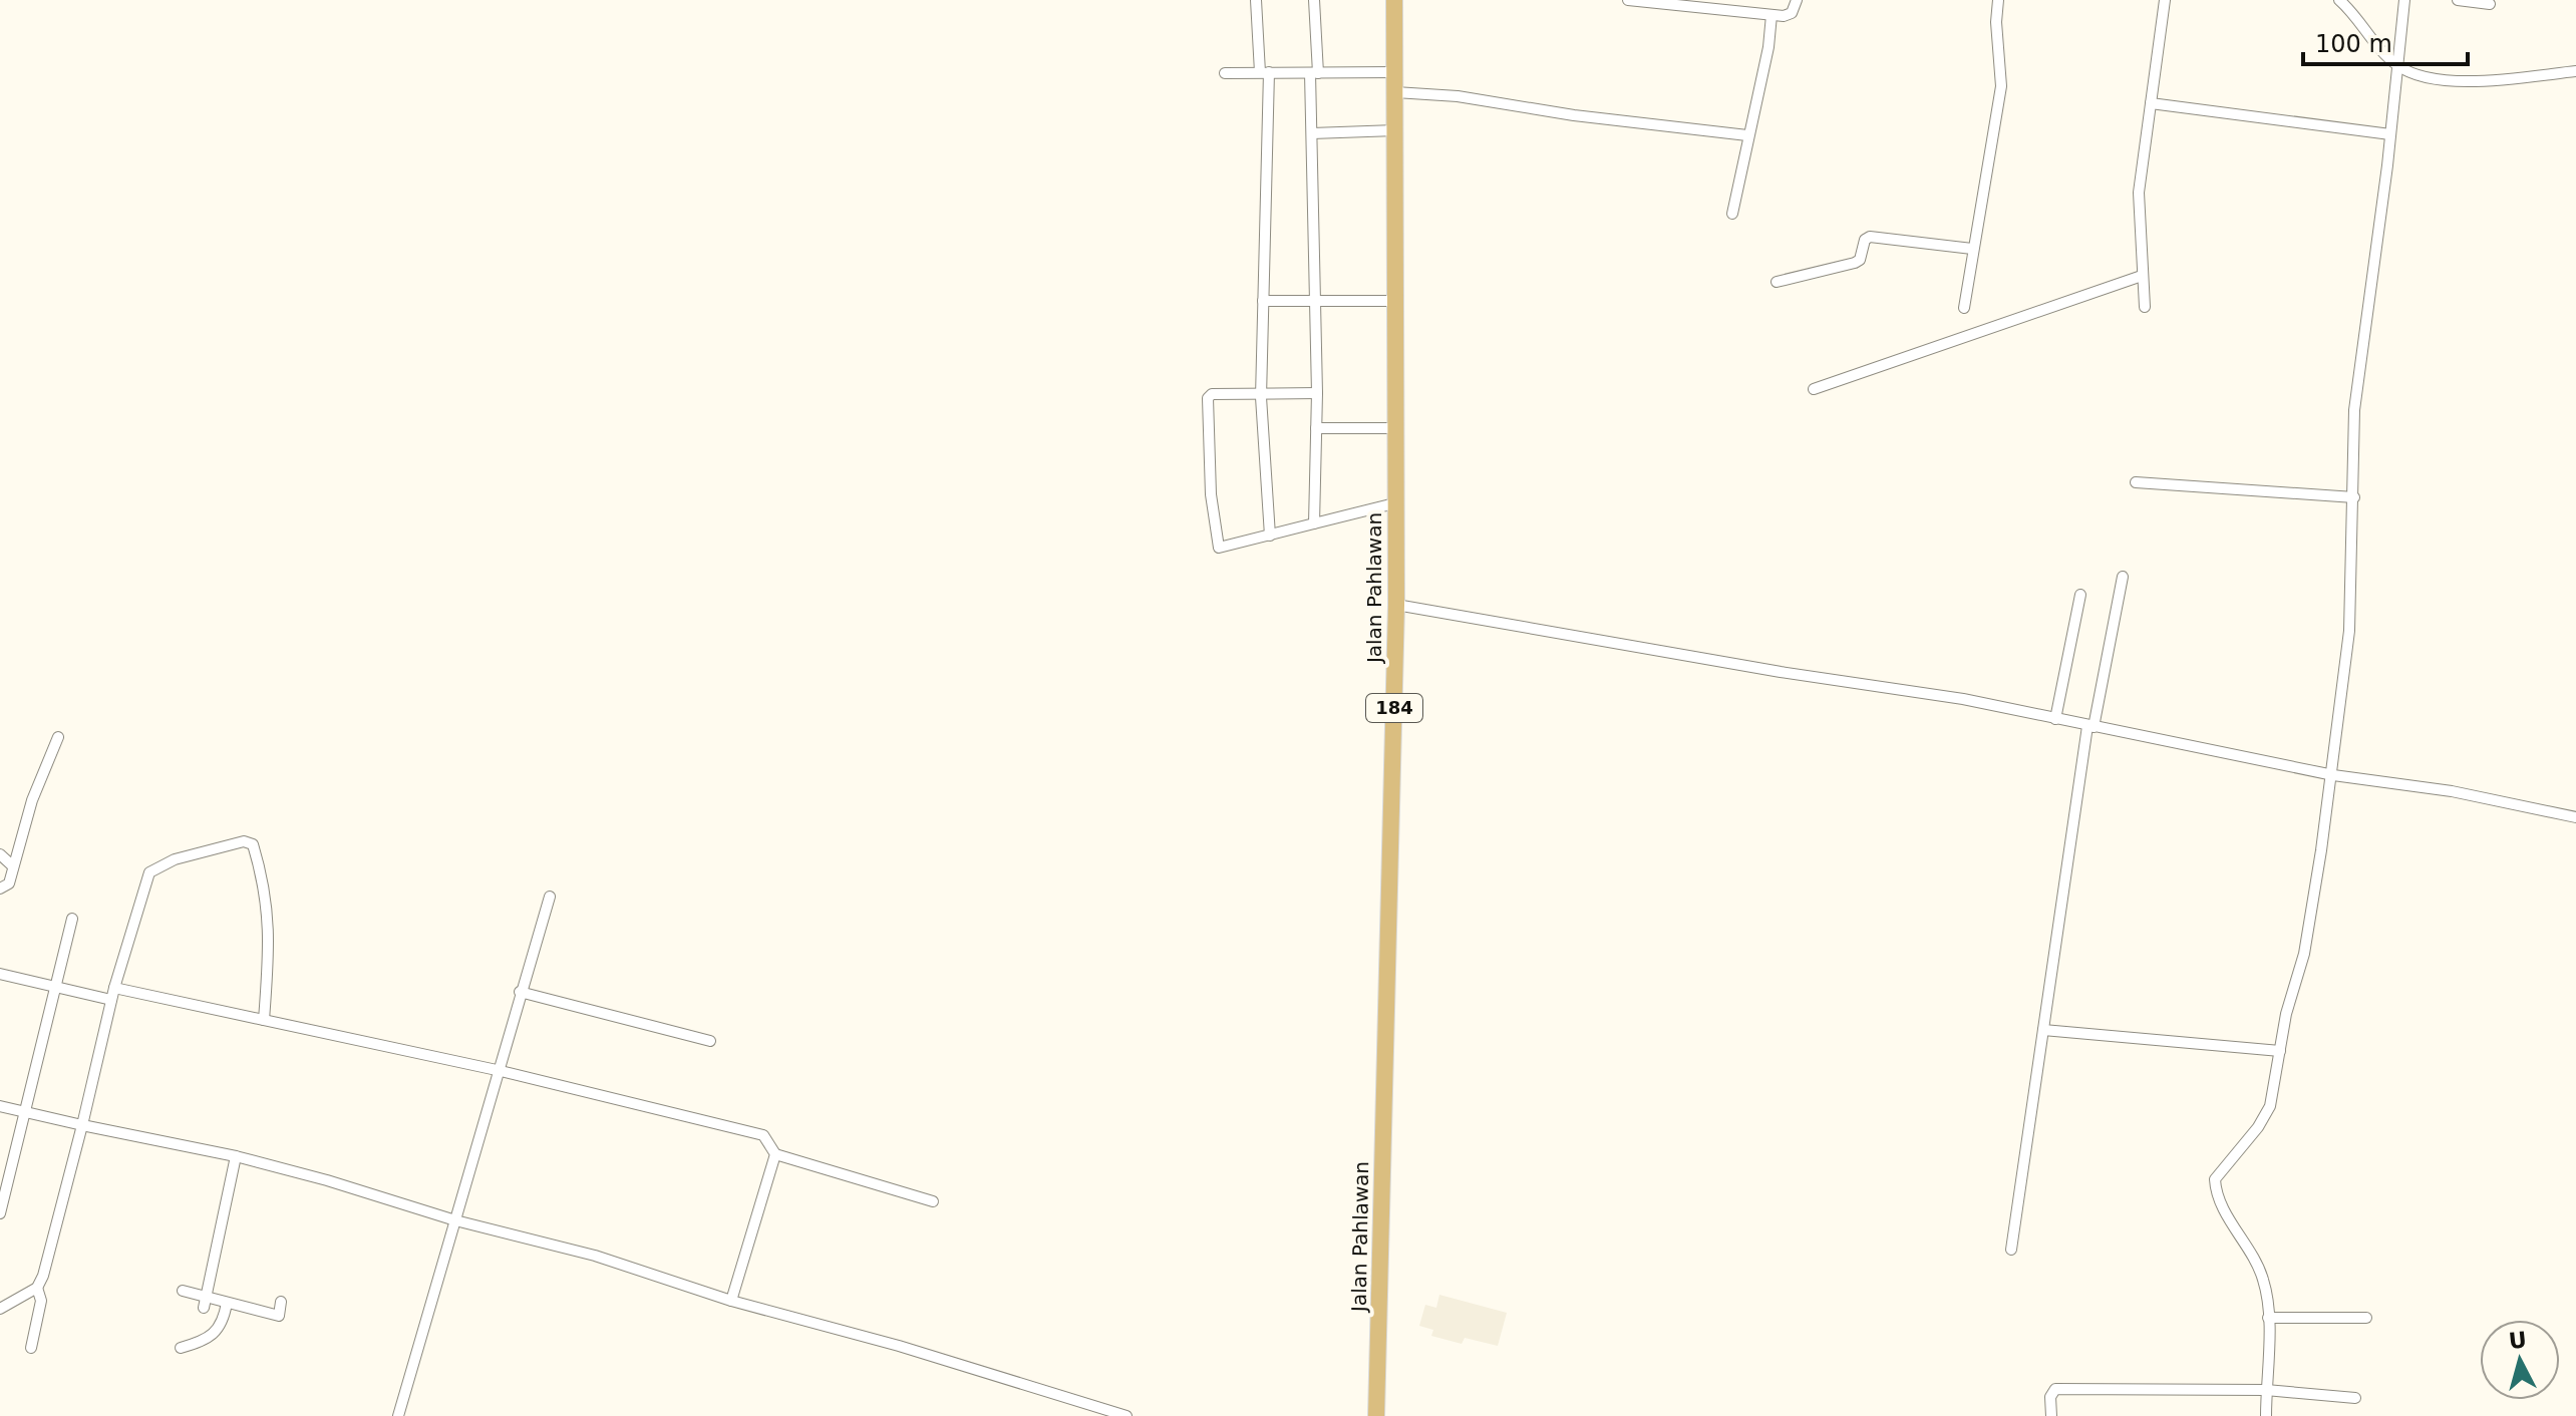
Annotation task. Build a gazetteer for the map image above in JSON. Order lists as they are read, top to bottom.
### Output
{
  "streets": {
    "main road": ["Jalan Pahlawan", "184"]
  },
  "scale_bar": "100 m",
  "north": "top"
}
